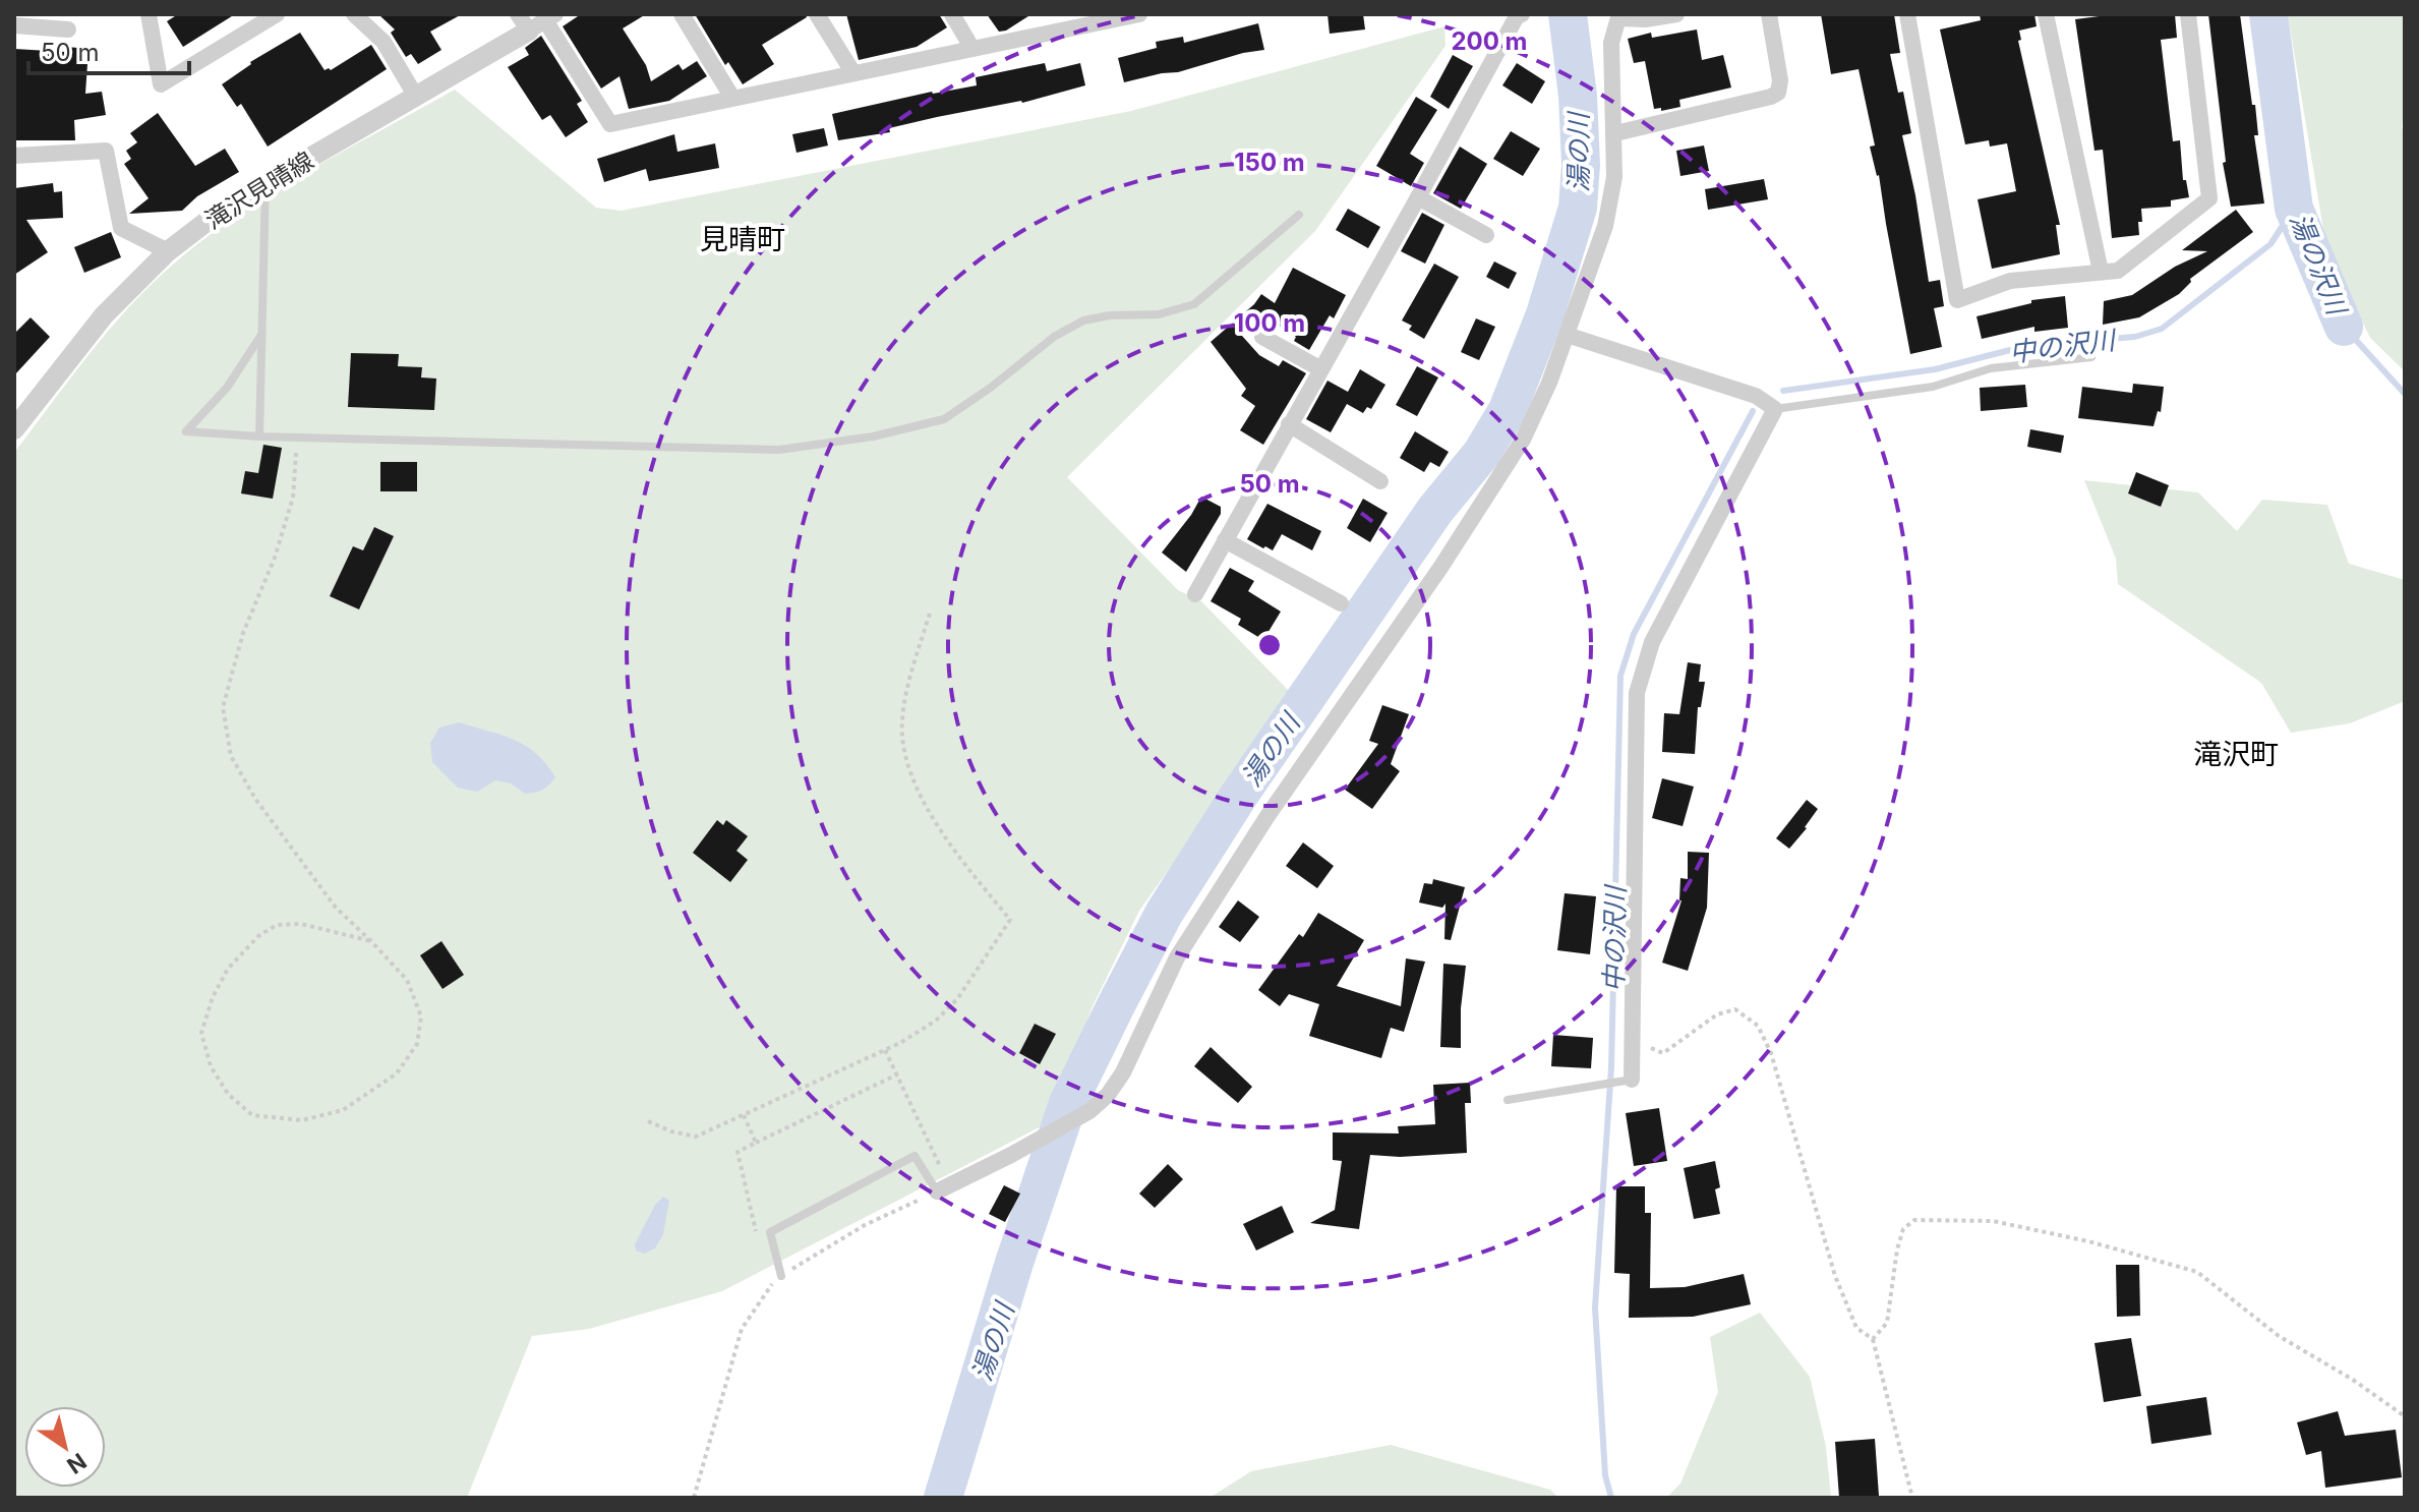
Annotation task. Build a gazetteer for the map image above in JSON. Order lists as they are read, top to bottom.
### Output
{
  "streets": {
    "street": ["滝沢見晴線"]
  },
  "districts": ["見晴町", "滝沢町"],
  "water": ["湯の川", "湯の沢川", "中の沢川"],
  "scale_bar": "50 m",
  "north": "bottom right",
  "rings": [
    "200 m",
    "150 m",
    "100 m",
    "50 m"
  ]
}
